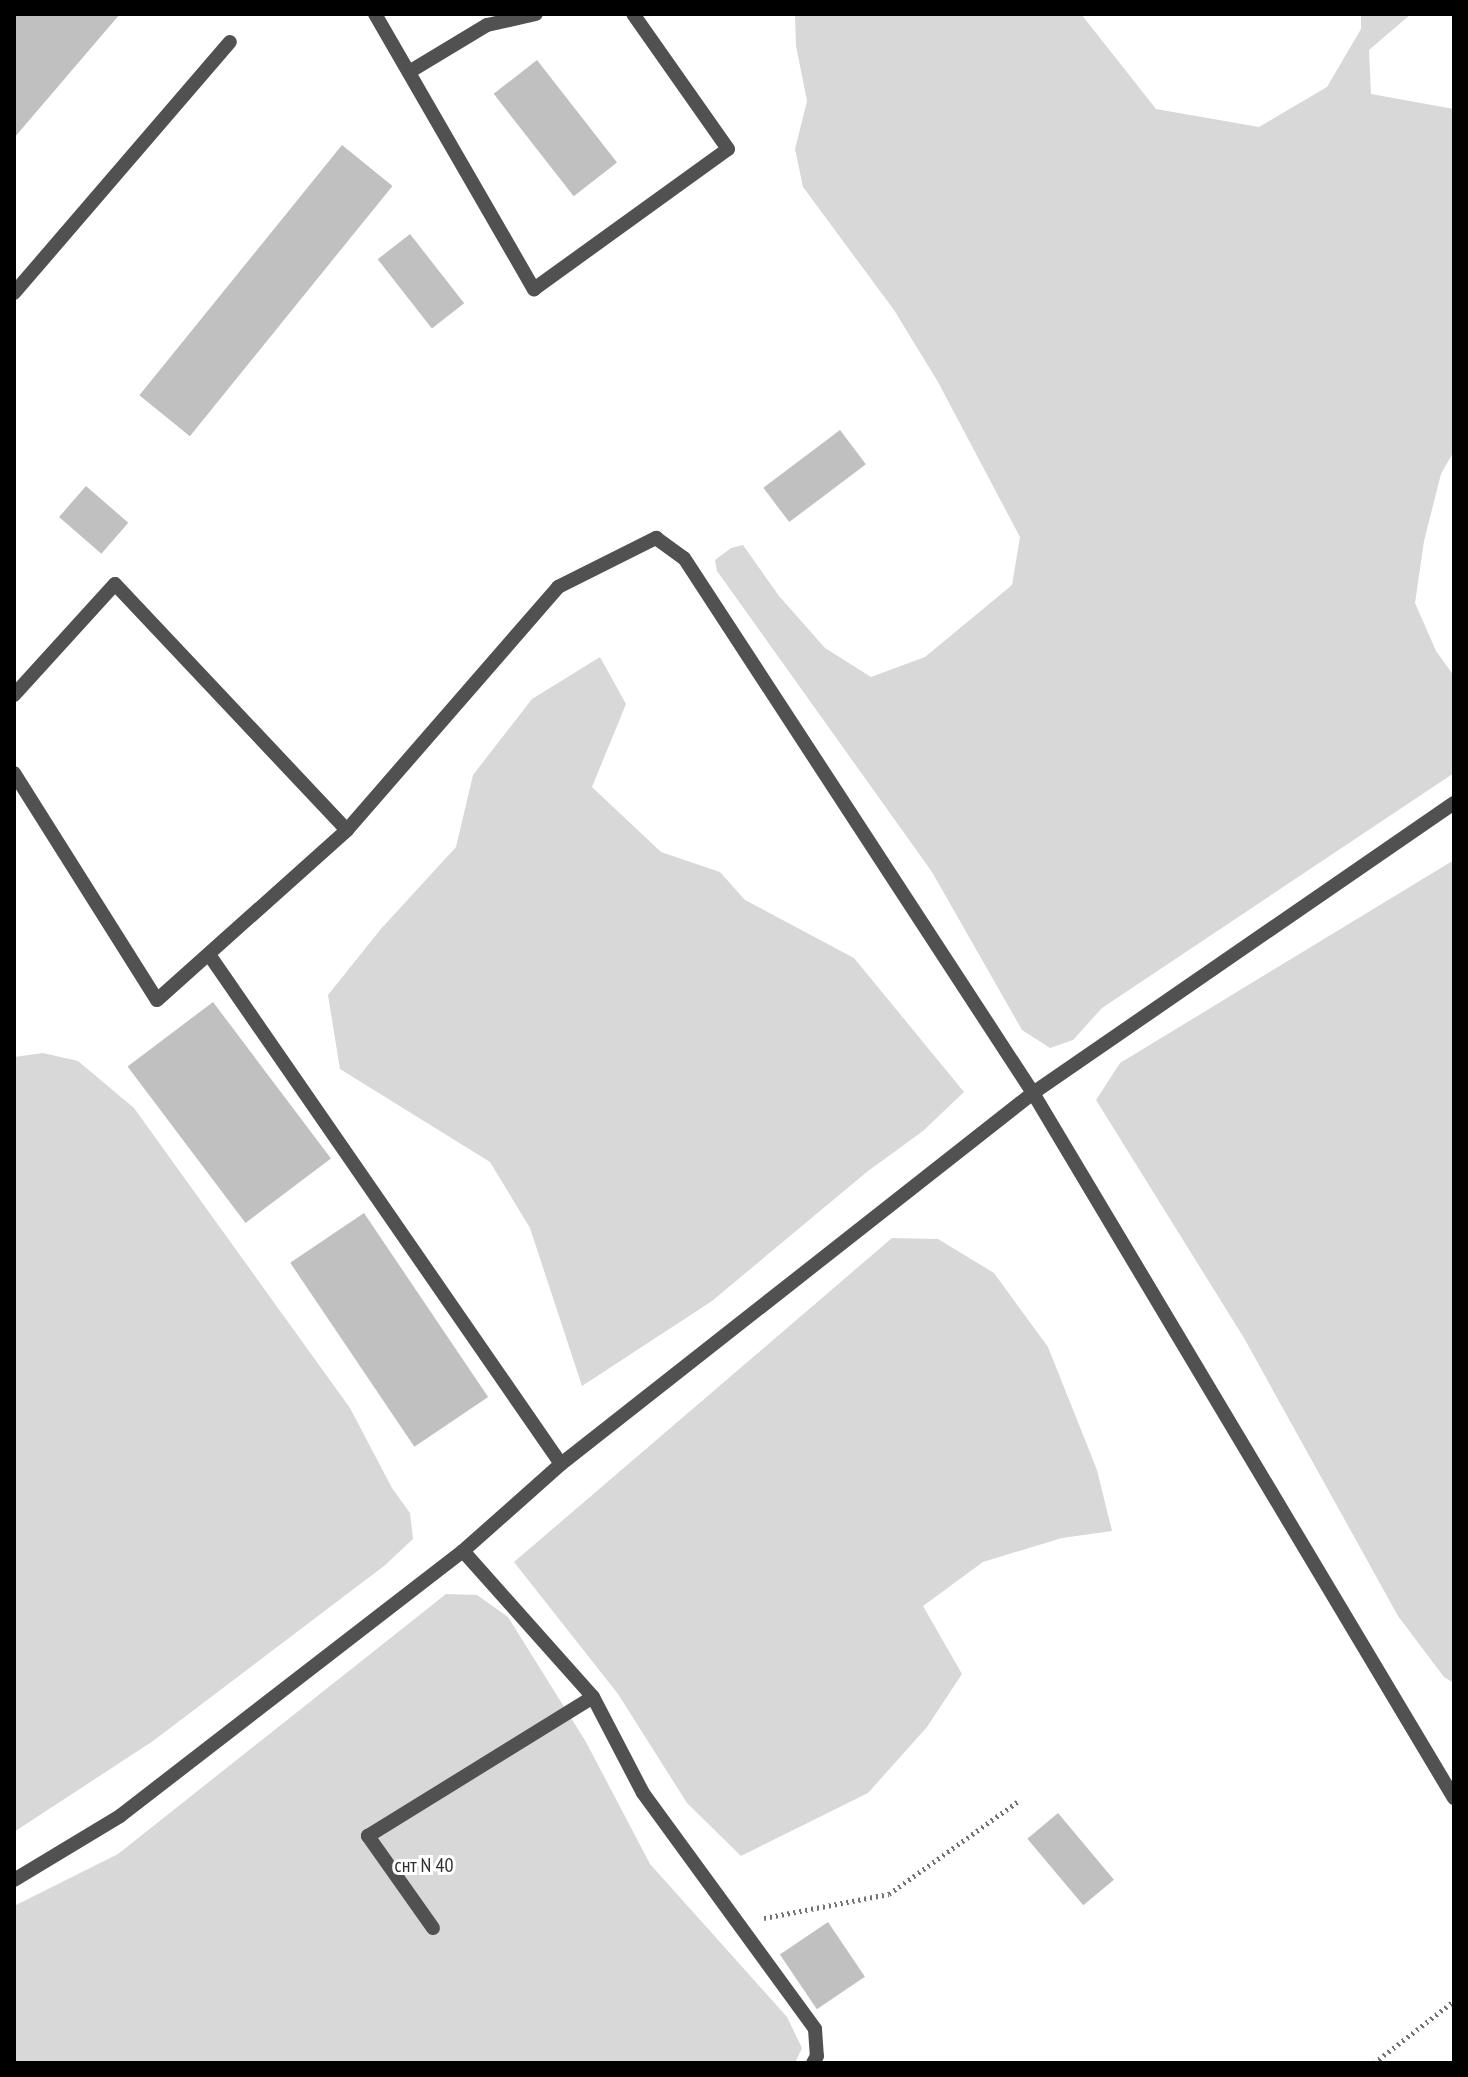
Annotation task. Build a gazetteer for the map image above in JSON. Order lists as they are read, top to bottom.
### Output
{
  "parks": ["снт N 40"]
}
